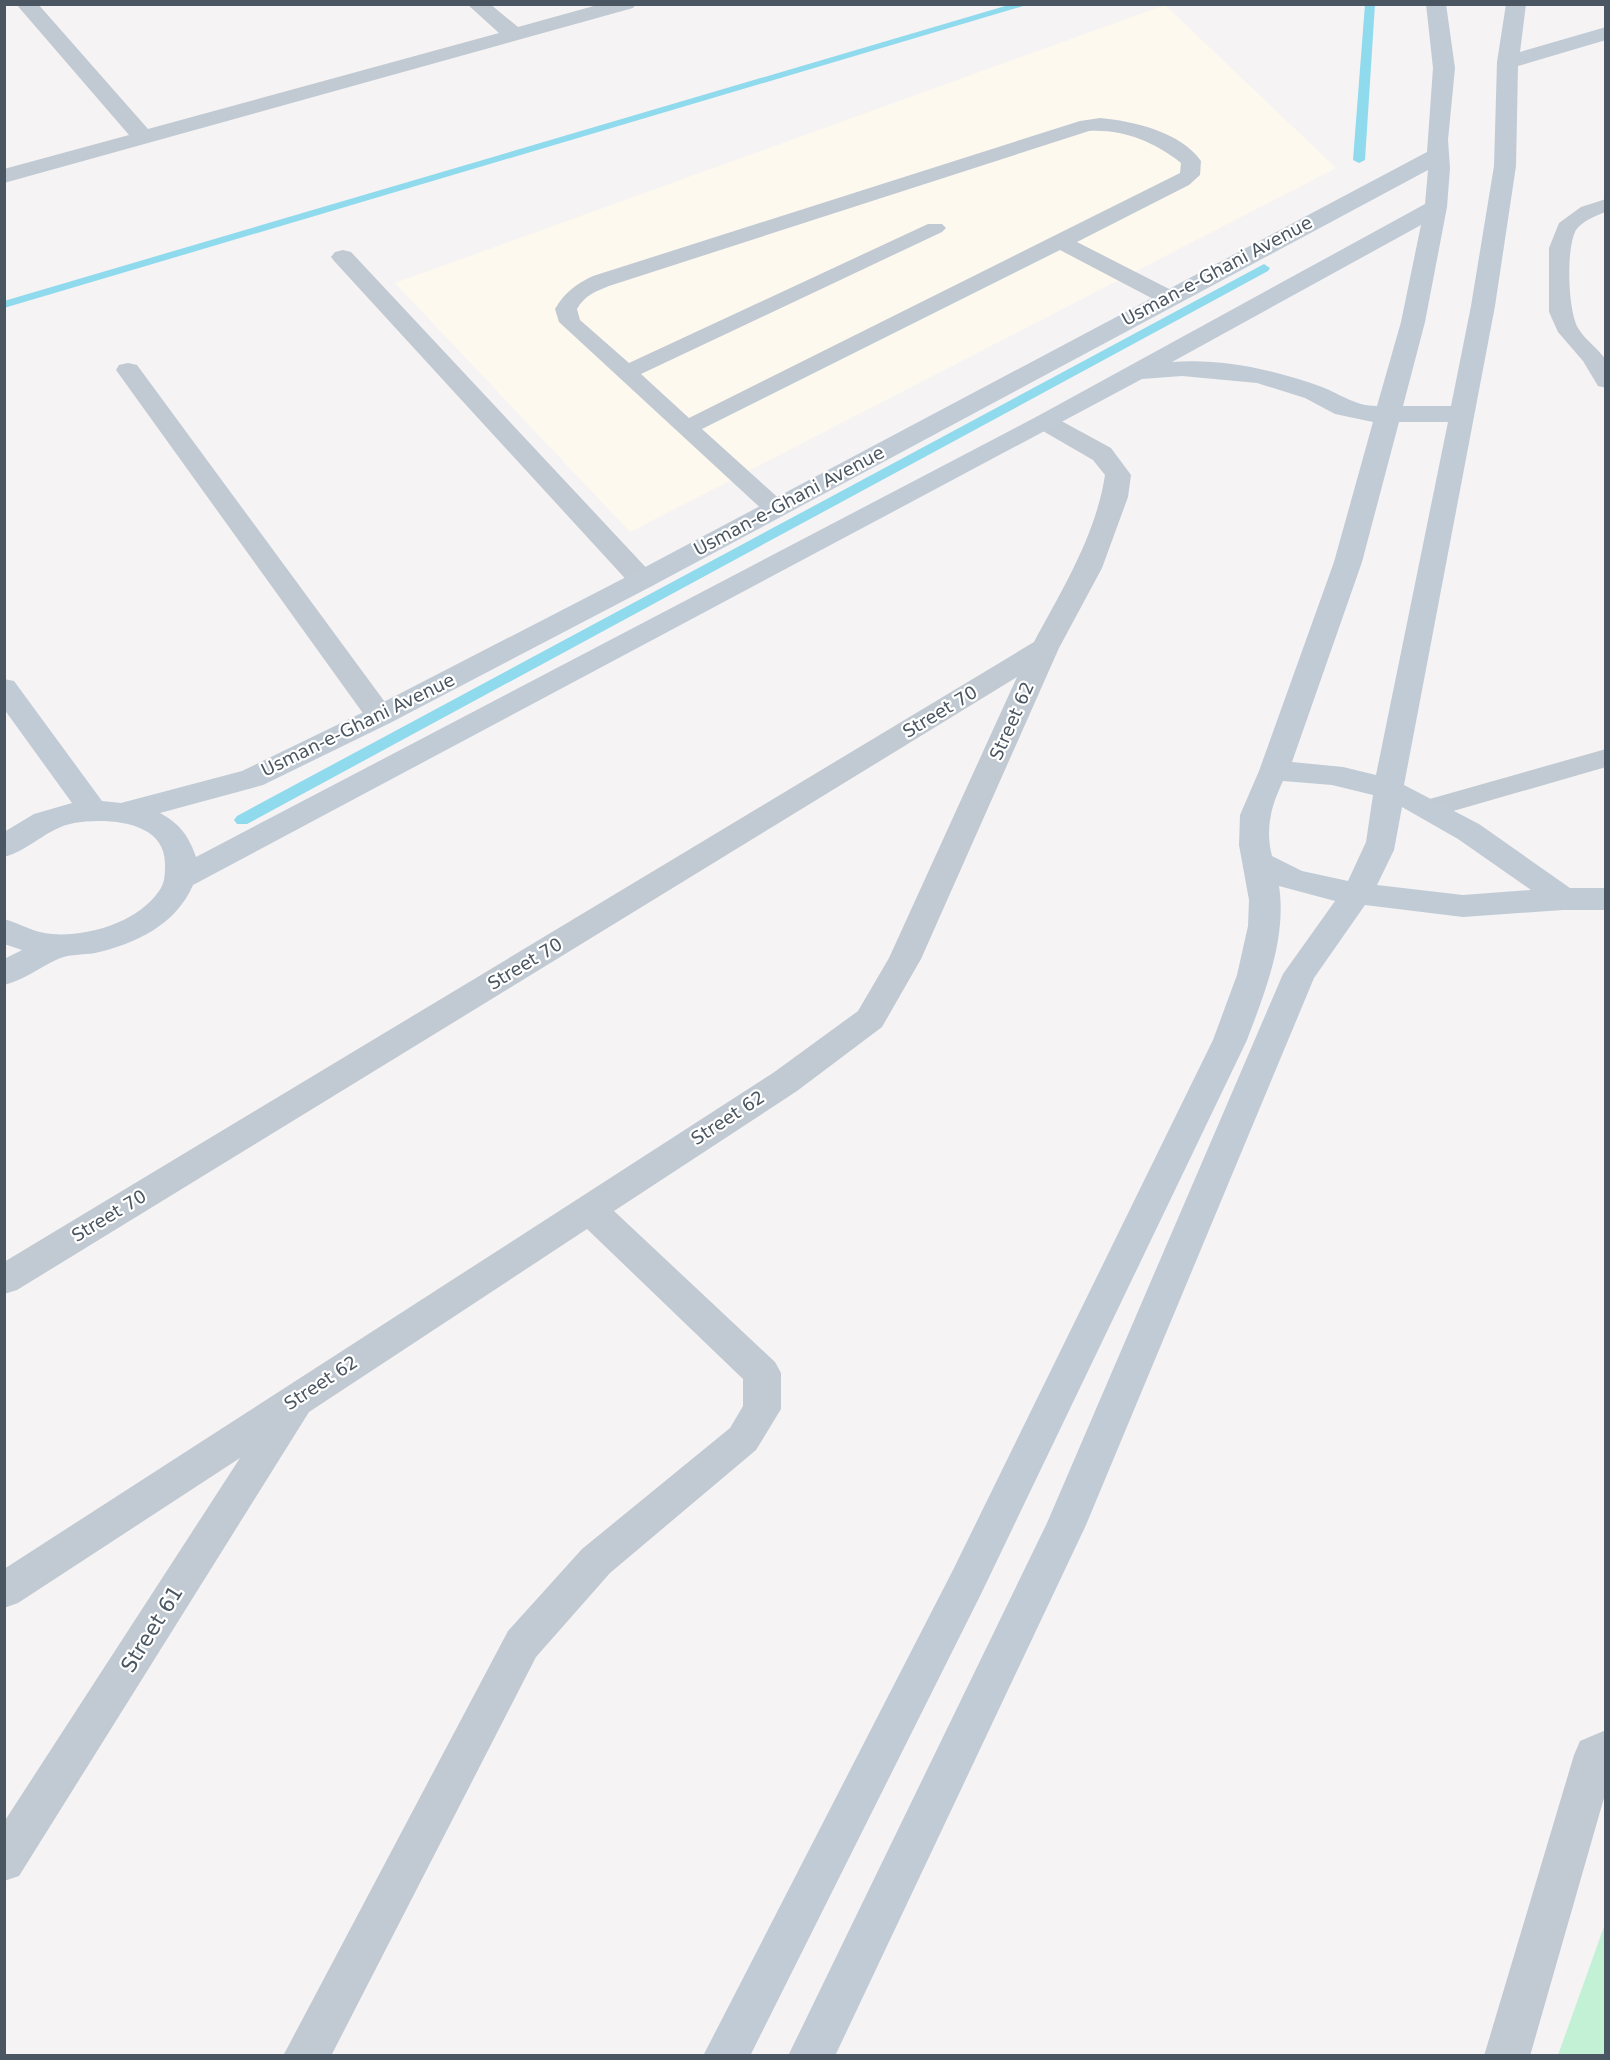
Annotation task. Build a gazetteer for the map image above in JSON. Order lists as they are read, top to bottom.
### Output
{
  "streets": {
    "main road": ["Usman-e-Ghani Avenue"],
    "street": ["Street 70", "Street 62", "Street 61"]
  },
  "crossings": [
    ["Street 70", "Street 62"],
    ["Street 62", "Street 61"]
  ]
}
